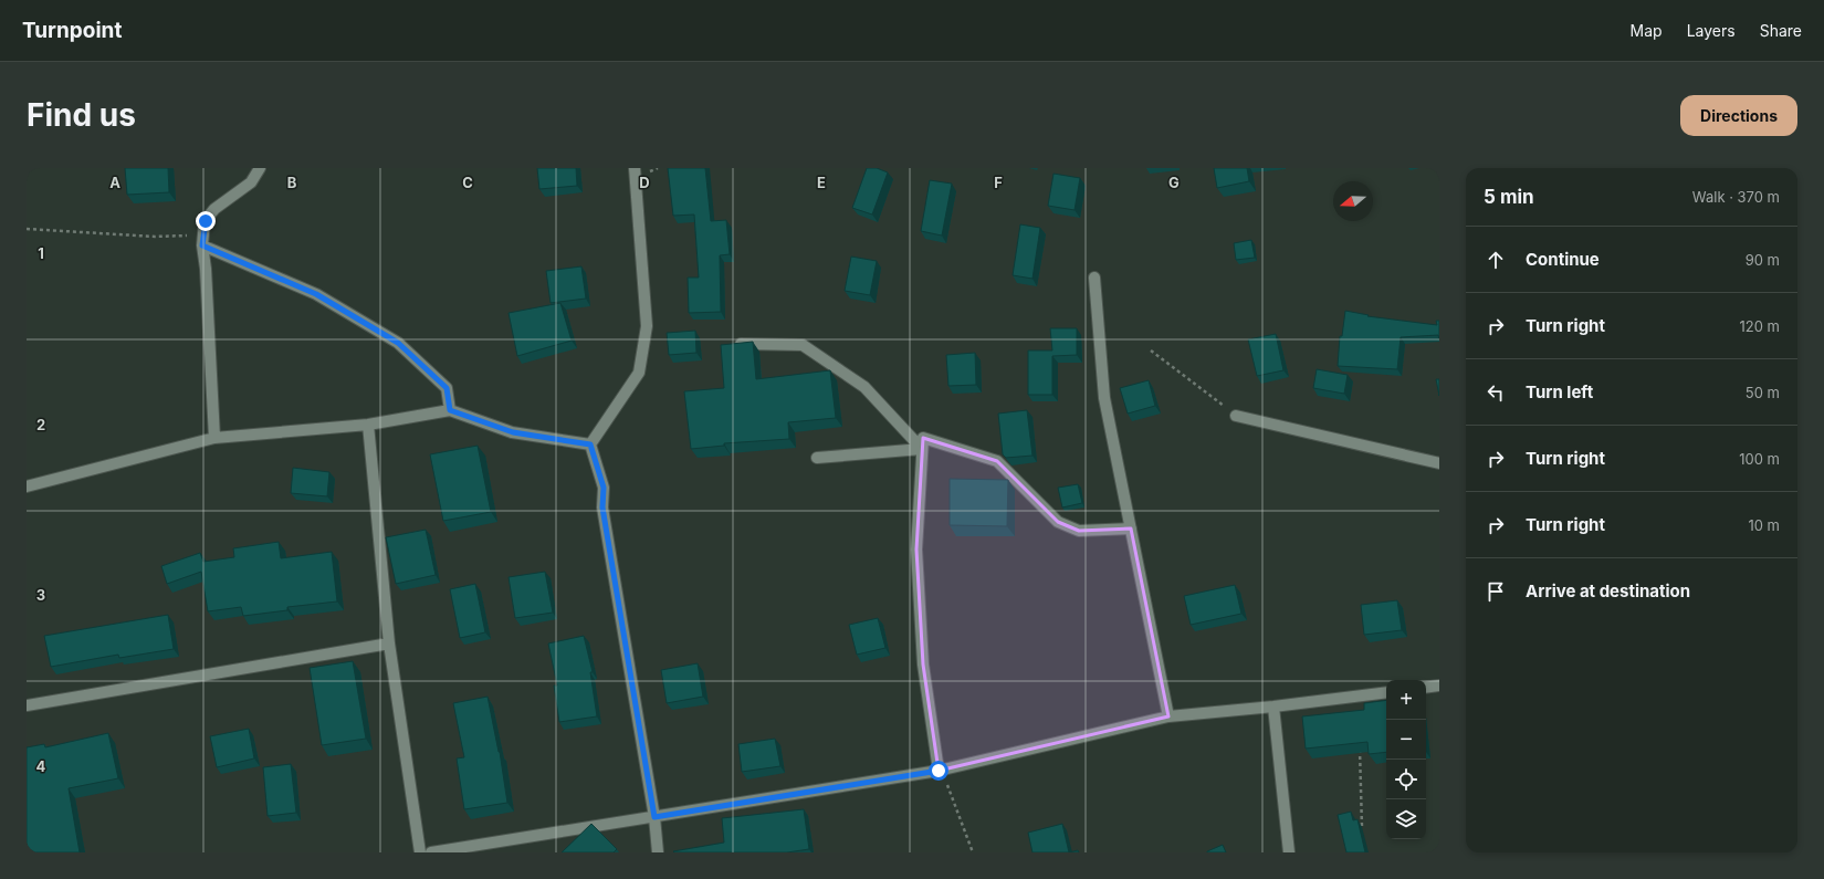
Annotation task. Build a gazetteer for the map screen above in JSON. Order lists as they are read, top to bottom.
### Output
{
  "north": "left",
  "page": {
    "header": "Turnpoint",
    "nav": ["Map", "Layers", "Share"],
    "buttons": "Directions",
    "title": "Find us",
    "heading": ["5 min", "Walk · 370 m"],
    "list": [
      ["Continue", "90 m"],
      ["Turn right", "120 m"],
      ["Turn left", "50 m"],
      ["Turn right", "100 m"],
      ["Turn right", "10 m"],
      "Arrive at destination"
    ],
    "map_buttons": ["+", "−"]
  },
  "grid": {
    "columns": [
      "A",
      "B",
      "C",
      "D",
      "E",
      "F",
      "G"
    ],
    "rows": [
      "1",
      "2",
      "3",
      "4"
    ]
  }
}
